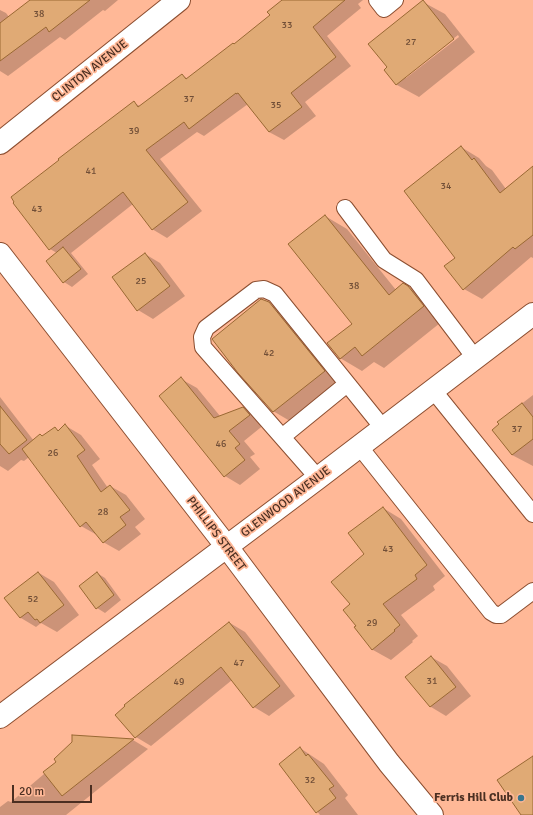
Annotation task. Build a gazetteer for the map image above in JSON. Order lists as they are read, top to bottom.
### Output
{
  "streets": {
    "street": ["CLINTON AVENUE", "GLENWOOD AVENUE", "PHILLIPS STREET"]
  },
  "crossings": [
    ["GLENWOOD AVENUE", "PHILLIPS STREET"]
  ],
  "places": ["Ferris Hill Club"],
  "house_numbers": [
    "38",
    "33",
    "27",
    "37",
    "35",
    "39",
    "41",
    "34",
    "43",
    "25",
    "38",
    "42",
    "37",
    "46",
    "26",
    "28",
    "43",
    "52",
    "29",
    "47",
    "31",
    "49",
    "32"
  ],
  "scale_bar": "20 m"
}
